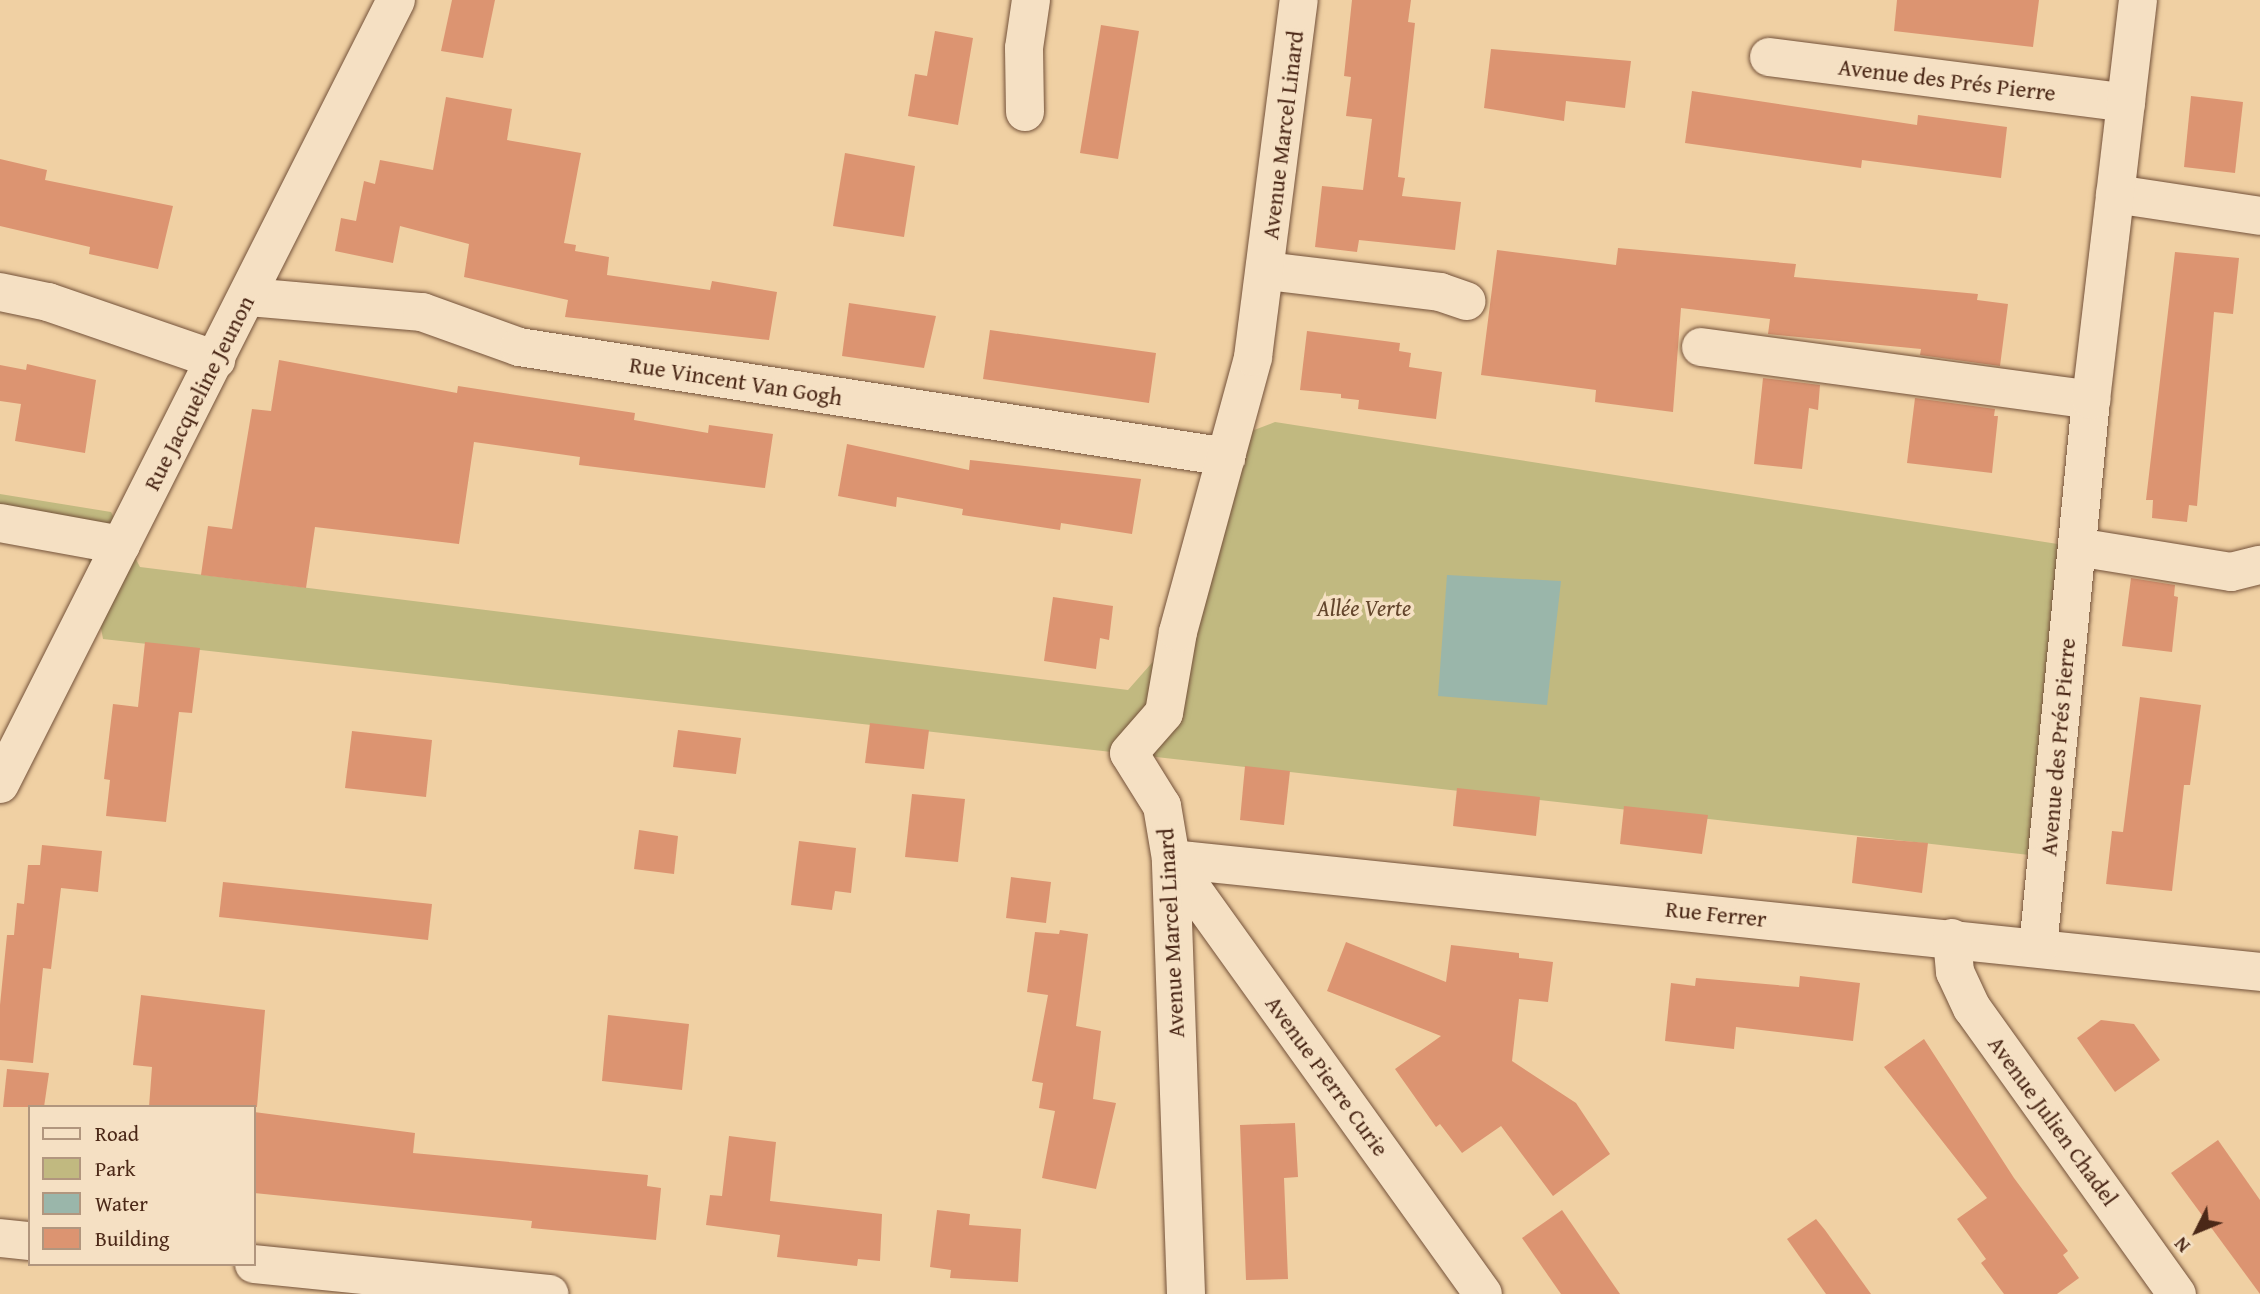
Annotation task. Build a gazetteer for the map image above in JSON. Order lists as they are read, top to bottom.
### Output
{
  "streets": {
    "street": [
      "Avenue des Prés Pierre",
      "Avenue Marcel Linard",
      "Rue Vincent Van Gogh",
      "Rue Jacqueline Jeunon",
      "Rue Ferrer",
      "Avenue Pierre Curie",
      "Avenue Julien Chadel"
    ]
  },
  "crossings": [
    ["Avenue des Prés Pierre", "Rue Ferrer"],
    ["Avenue Marcel Linard", "Rue Vincent Van Gogh"],
    ["Avenue Marcel Linard", "Rue Ferrer"],
    ["Avenue Marcel Linard", "Avenue Pierre Curie"],
    ["Rue Vincent Van Gogh", "Rue Jacqueline Jeunon"],
    ["Rue Ferrer", "Avenue Pierre Curie"],
    ["Rue Ferrer", "Avenue Julien Chadel"]
  ],
  "parks": ["Allée Verte"],
  "legend": [
    "Road",
    "Park",
    "Water",
    "Building"
  ],
  "north": "bottom left"
}
